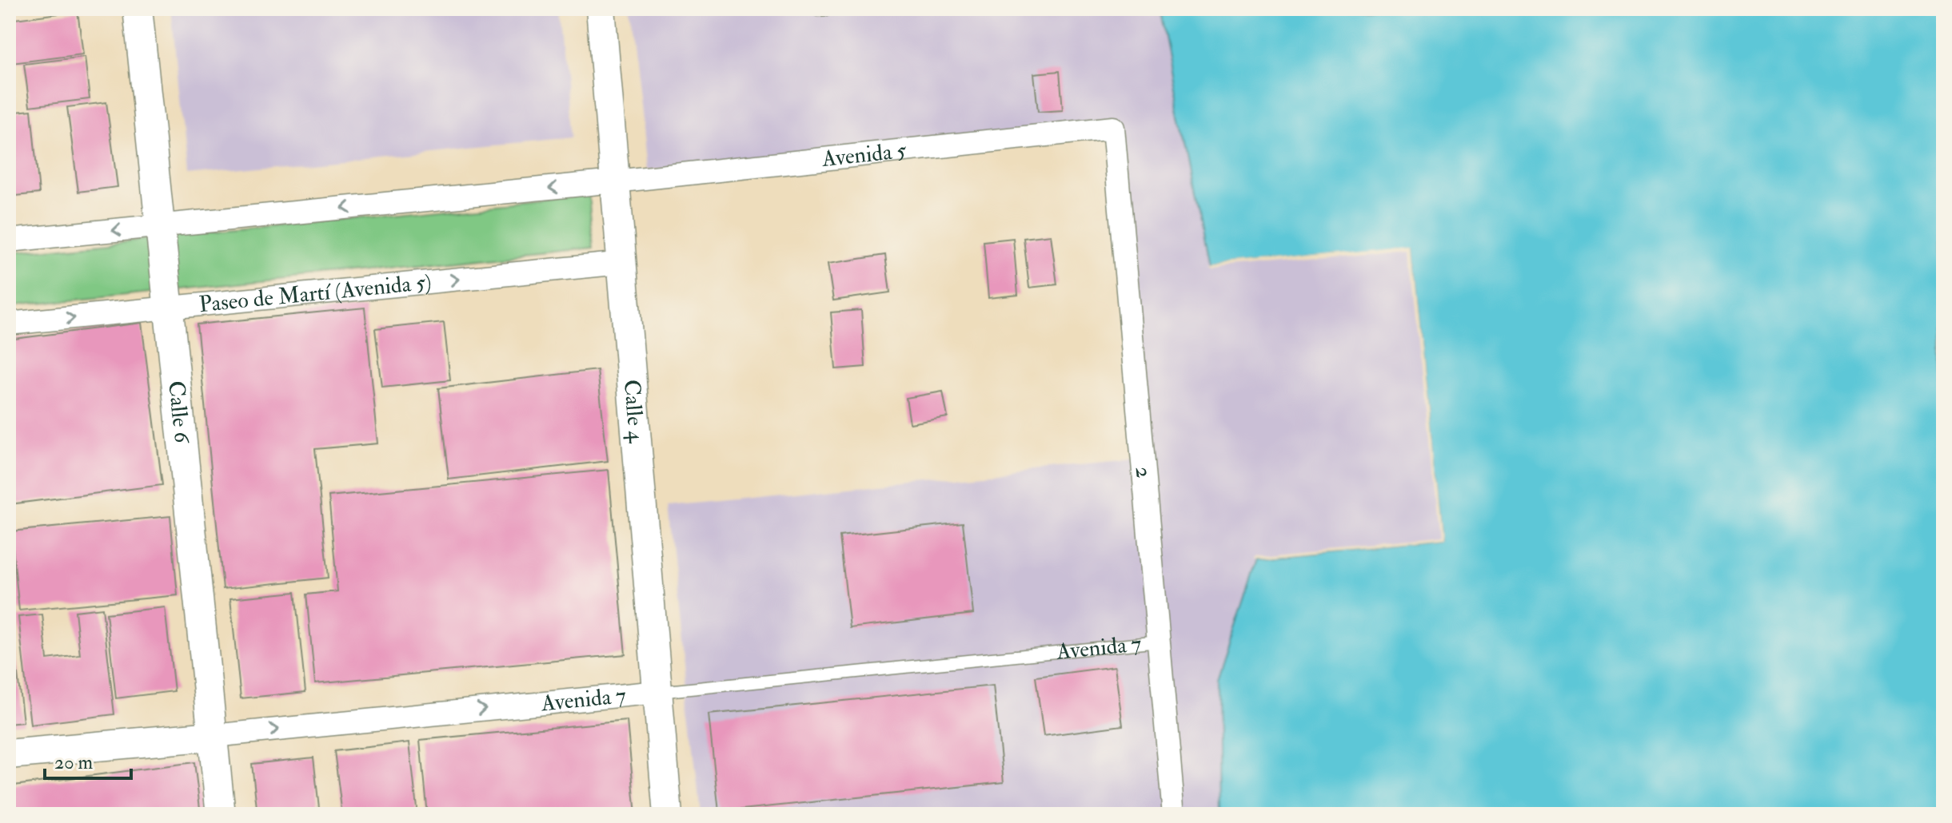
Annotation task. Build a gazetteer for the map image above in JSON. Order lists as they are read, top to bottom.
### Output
{
  "streets": {
    "street": [
      "Avenida 5",
      "Paseo de Martí (Avenida 5)",
      "Calle 6",
      "Calle 4",
      "2",
      "Avenida 7"
    ]
  },
  "crossings": [
    ["Avenida 5", "Calle 4"],
    ["Avenida 5", "2"],
    ["Paseo de Martí (Avenida 5)", "Calle 6"],
    ["Paseo de Martí (Avenida 5)", "Calle 4"],
    ["Calle 6", "Avenida 7"],
    ["Calle 4", "Avenida 7"],
    ["2", "Avenida 7"]
  ],
  "one_way": ["Avenida 7"],
  "scale_bar": "20 m"
}
